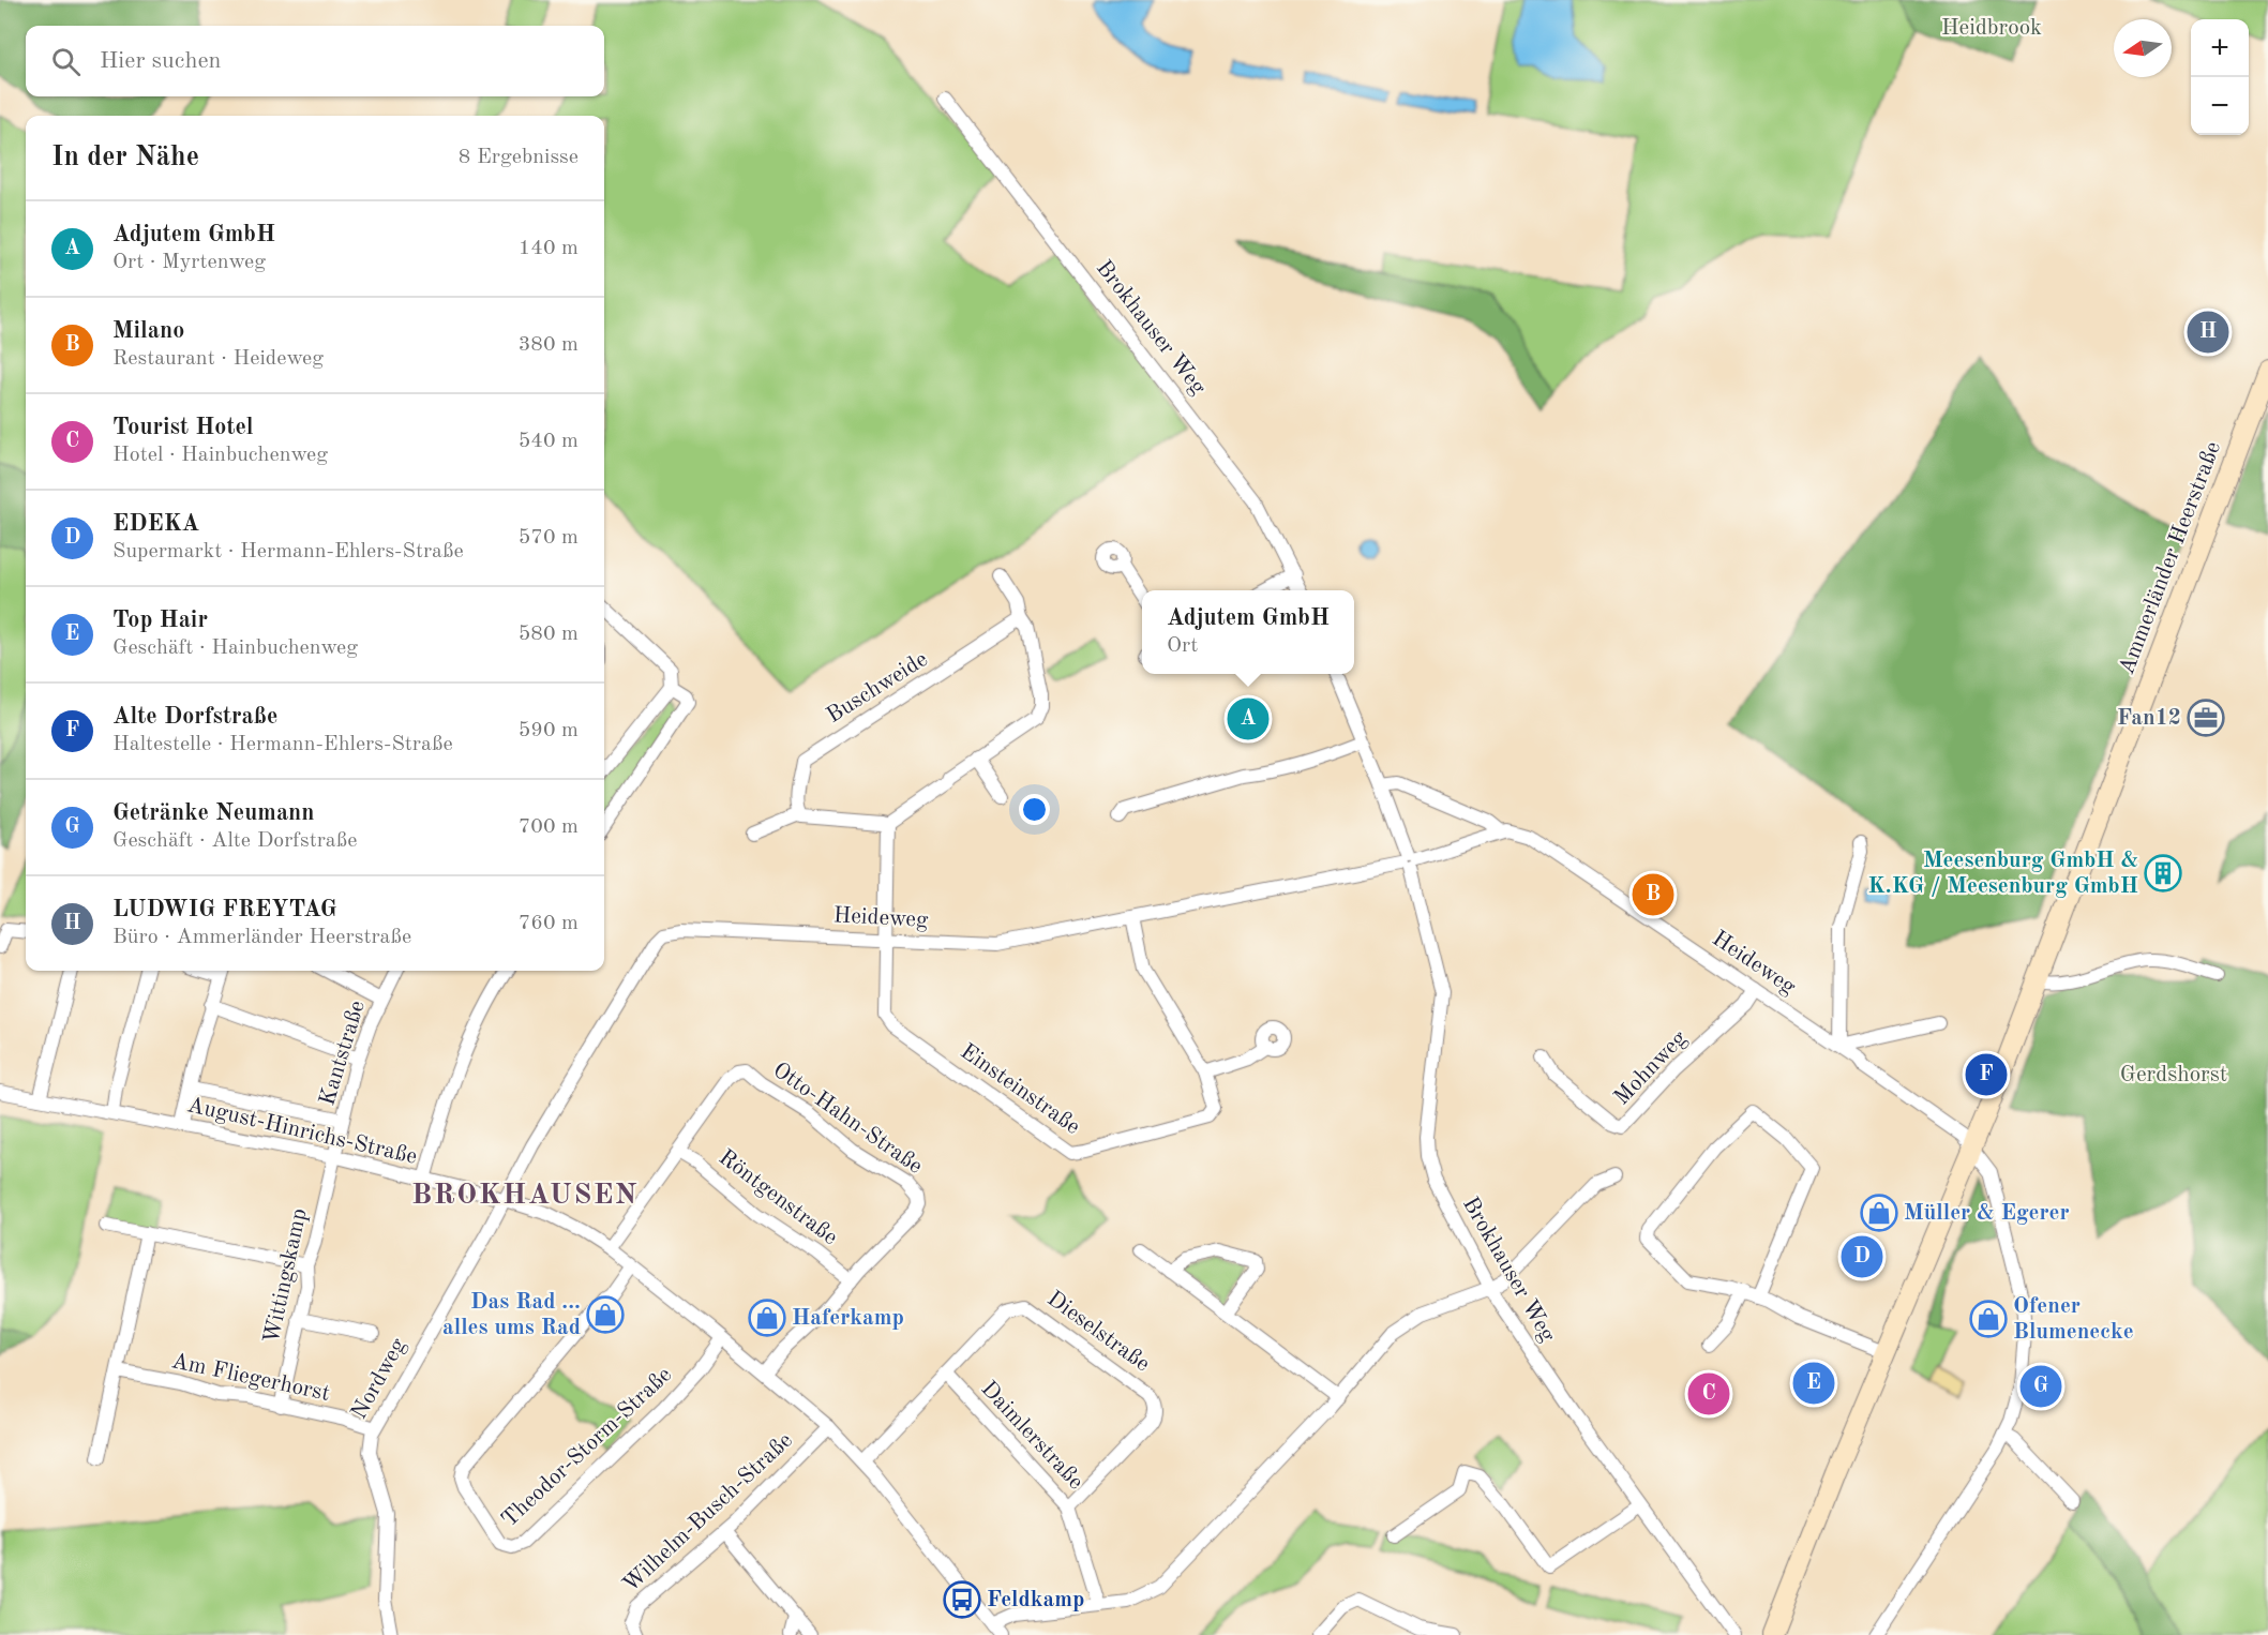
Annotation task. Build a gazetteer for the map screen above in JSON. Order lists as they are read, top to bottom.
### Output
{
  "streets": {
    "street": [
      "Brokhauser Weg",
      "Ammerländer Heerstraße",
      "Buschweide",
      "Heideweg",
      "Kantstraße",
      "Mohnweg",
      "Einsteinstraße",
      "Otto-Hahn-Straße",
      "August-Hinrichs-Straße",
      "Röntgenstraße",
      "Wittingskamp",
      "Dieselstraße",
      "Am Fliegerhorst",
      "Nordweg",
      "Daimlerstraße",
      "Theodor-Storm-Straße",
      "Wilhelm-Busch-Straße"
    ]
  },
  "crossings": [
    ["Brokhauser Weg", "Heideweg"],
    ["Ammerländer Heerstraße", "Heideweg"],
    ["Heideweg", "Mohnweg"],
    ["Heideweg", "Einsteinstraße"],
    ["Heideweg", "August-Hinrichs-Straße"],
    ["Heideweg", "Nordweg"],
    ["Kantstraße", "August-Hinrichs-Straße"],
    ["Kantstraße", "Wittingskamp"],
    ["Otto-Hahn-Straße", "August-Hinrichs-Straße"],
    ["Otto-Hahn-Straße", "Röntgenstraße"],
    ["August-Hinrichs-Straße", "Wittingskamp"],
    ["August-Hinrichs-Straße", "Dieselstraße"],
    ["August-Hinrichs-Straße", "Nordweg"],
    ["August-Hinrichs-Straße", "Theodor-Storm-Straße"],
    ["August-Hinrichs-Straße", "Wilhelm-Busch-Straße"],
    ["Wittingskamp", "Am Fliegerhorst"],
    ["Dieselstraße", "Daimlerstraße"],
    ["Am Fliegerhorst", "Nordweg"]
  ],
  "districts": ["BROKHAUSEN"],
  "parks": ["Heidbrook", "Gerdshorst"],
  "places": {
    "office": ["Fan12"],
    "building": ["Meesenburg GmbH & K.KG / Meesenburg GmbH"],
    "shop": [
      "Müller & Egerer",
      "Das Rad ... alles ums Rad",
      "Haferkamp",
      "Ofener Blumenecke"
    ],
    "bus stop": ["Feldkamp"]
  },
  "north": "left",
  "page": {
    "map_buttons": ["+", "−"],
    "search": "Hier suchen",
    "heading": ["In der Nähe", "8 Ergebnisse"],
    "list": [
      {
        "mark": "A",
        "name": "Adjutem GmbH",
        "note": "Ort · Myrtenweg",
        "value": "140 m"
      },
      {
        "mark": "B",
        "name": "Milano",
        "note": "Restaurant · Heideweg",
        "value": "380 m"
      },
      {
        "mark": "C",
        "name": "Tourist Hotel",
        "note": "Hotel · Hainbuchenweg",
        "value": "540 m"
      },
      {
        "mark": "D",
        "name": "EDEKA",
        "note": "Supermarkt · Hermann-Ehlers-Straße",
        "value": "570 m"
      },
      {
        "mark": "E",
        "name": "Top Hair",
        "note": "Geschäft · Hainbuchenweg",
        "value": "580 m"
      },
      {
        "mark": "F",
        "name": "Alte Dorfstraße",
        "note": "Haltestelle · Hermann-Ehlers-Straße",
        "value": "590 m"
      },
      {
        "mark": "G",
        "name": "Getränke Neumann",
        "note": "Geschäft · Alte Dorfstraße",
        "value": "700 m"
      },
      {
        "mark": "H",
        "name": "LUDWIG FREYTAG",
        "note": "Büro · Ammerländer Heerstraße",
        "value": "760 m"
      }
    ],
    "pins": [
      "H",
      "A",
      "B",
      "F",
      "D",
      "E",
      "G",
      "C"
    ],
    "popup": ["Adjutem GmbH", "Ort"]
  }
}
